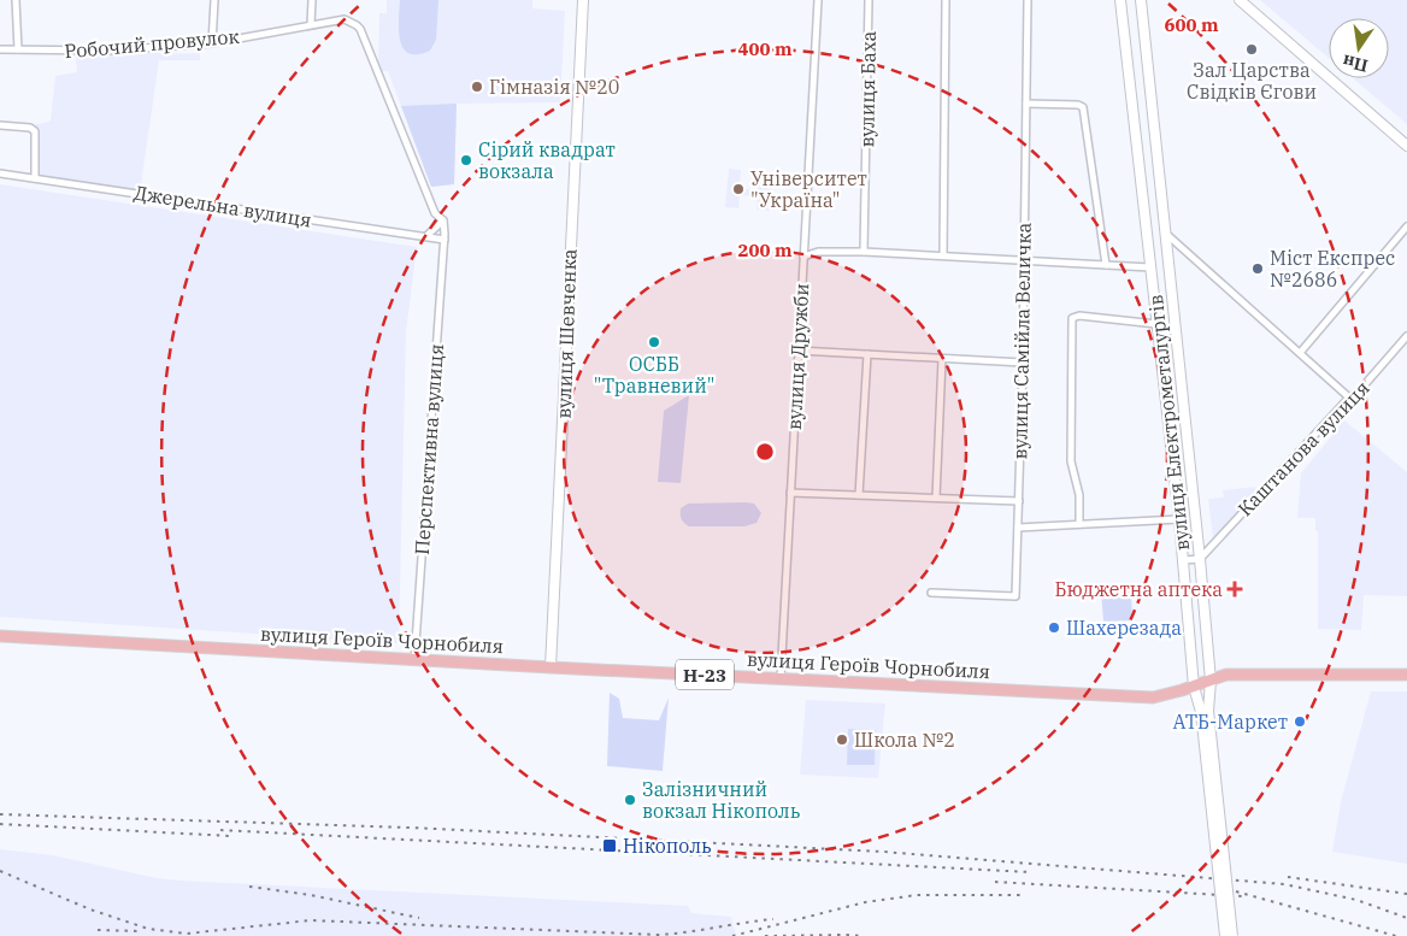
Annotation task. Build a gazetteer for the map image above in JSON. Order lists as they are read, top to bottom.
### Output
{
  "streets": {
    "main road": [
      "вулиця Шевченка",
      "вулиця Електрометалургів",
      "вулиця Героїв Чорнобиля",
      "Н-23"
    ],
    "street": [
      "Робочий провулок",
      "вулиця Баха",
      "Джерельна вулиця",
      "вулиця Самійла Величка",
      "вулиця Дружби",
      "Каштанова вулиця",
      "Перспективна вулиця"
    ]
  },
  "crossings": [
    ["Робочий провулок", "Джерельна вулиця"],
    ["Робочий провулок", "Перспективна вулиця"],
    ["Джерельна вулиця", "Перспективна вулиця"],
    ["вулиця Шевченка", "вулиця Героїв Чорнобиля"],
    ["вулиця Дружби", "вулиця Героїв Чорнобиля"],
    ["вулиця Електрометалургів", "Каштанова вулиця"],
    ["вулиця Електрометалургів", "вулиця Героїв Чорнобиля"],
    ["Перспективна вулиця", "вулиця Героїв Чорнобиля"]
  ],
  "places": {
    "other": [
      "Зал Царства Свідків Єгови",
      "Гімназія №20",
      "Сірий квадрат вокзала",
      "Університет \"Україна\"",
      "Міст Експрес №2686",
      "ОСББ \"Травневий\"",
      "Шахерезада",
      "АТБ-Маркет",
      "Школа №2",
      "Залізничний вокзал Нікополь"
    ],
    "health": ["Бюджетна аптека"],
    "transit": ["Нікополь"]
  },
  "north": "bottom",
  "rings": ["600 m", "400 m", "200 m"]
}
